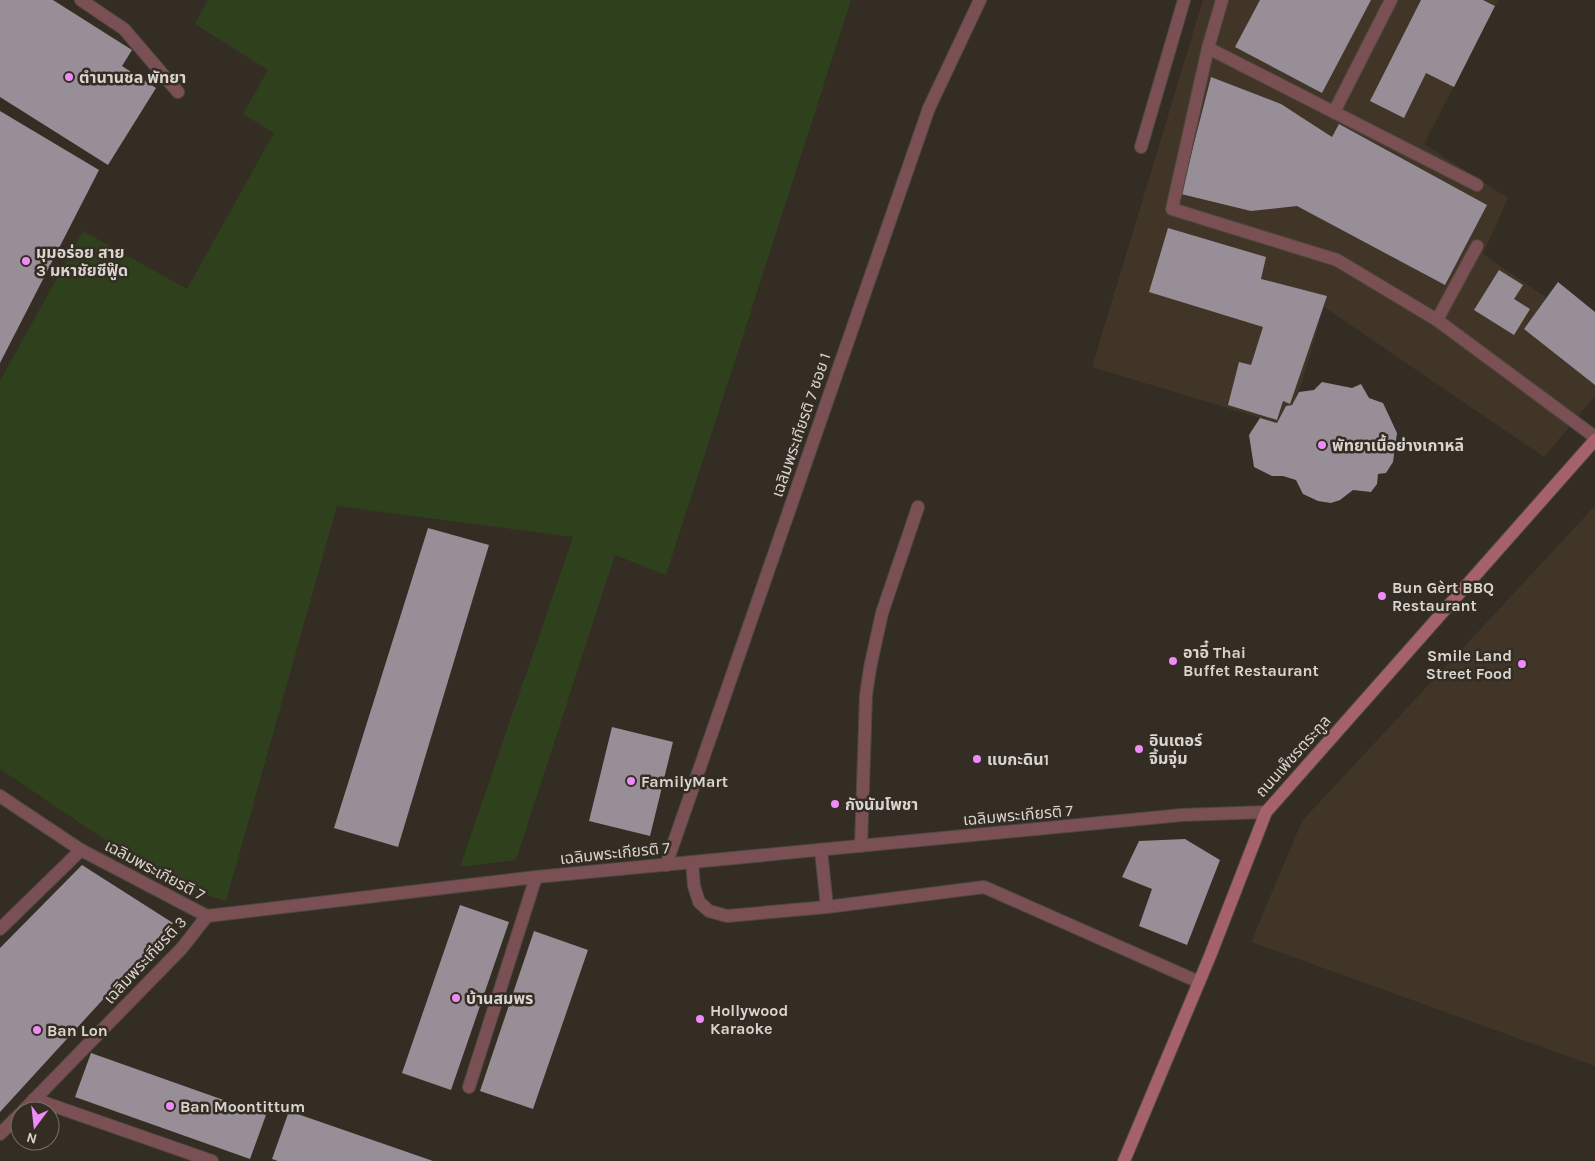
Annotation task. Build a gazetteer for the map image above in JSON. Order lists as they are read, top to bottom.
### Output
{
  "streets": {
    "street": [
      "เฉลิมพระเกียรติ 7 ซอย 1",
      "ถนนเพ็ชรตระกูล",
      "เฉลิมพระเกียรติ 7",
      "เฉลิมพระเกียรติ 3"
    ]
  },
  "crossings": [
    ["เฉลิมพระเกียรติ 7 ซอย 1", "เฉลิมพระเกียรติ 7"],
    ["ถนนเพ็ชรตระกูล", "เฉลิมพระเกียรติ 7"],
    ["เฉลิมพระเกียรติ 7", "เฉลิมพระเกียรติ 3"]
  ],
  "places": [
    "ตำนานชล พัทยา",
    "มุมอร่อย สาย 3 มหาชัยซีฟู๊ด",
    "พัทยาเนื้อย่างเกาหลี",
    "Bun Gèrt BBQ Restaurant",
    "อาอี๋ Thai Buffet Restaurant",
    "Smile Land Street Food",
    "อินเตอร์ จิ้มจุ่ม",
    "แบกะดิน1",
    "FamilyMart",
    "กังนัมโพชา",
    "บ้านสมพร",
    "Hollywood Karaoke",
    "Ban Lon",
    "Ban Moontittum"
  ],
  "north": "bottom"
}
